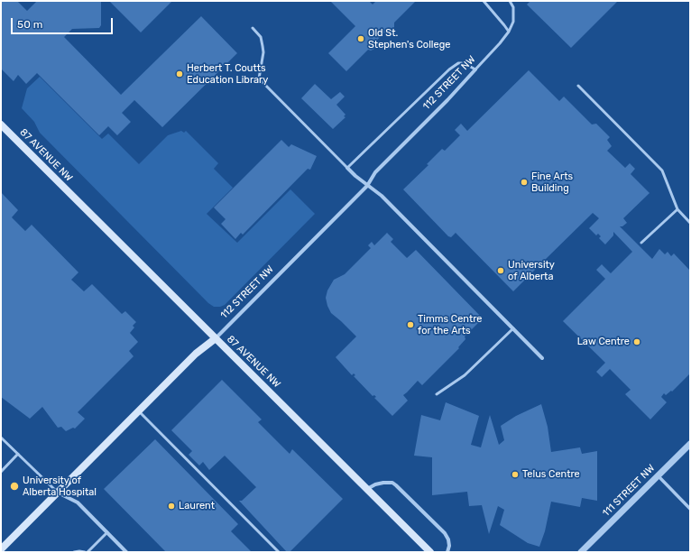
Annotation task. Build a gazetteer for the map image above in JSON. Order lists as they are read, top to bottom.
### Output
{
  "streets": {
    "main road": ["112 STREET NW", "87 AVENUE NW"],
    "street": ["111 STREET NW"]
  },
  "crossings": [
    ["112 STREET NW", "87 AVENUE NW"]
  ],
  "places": [
    "Old St. Stephen's College",
    "Herbert T. Coutts Education Library",
    "Fine Arts Building",
    "University of Alberta",
    "Timms Centre for the Arts",
    "Law Centre",
    "Telus Centre",
    "University of Alberta Hospital",
    "Laurent"
  ],
  "scale_bar": "50 m"
}
